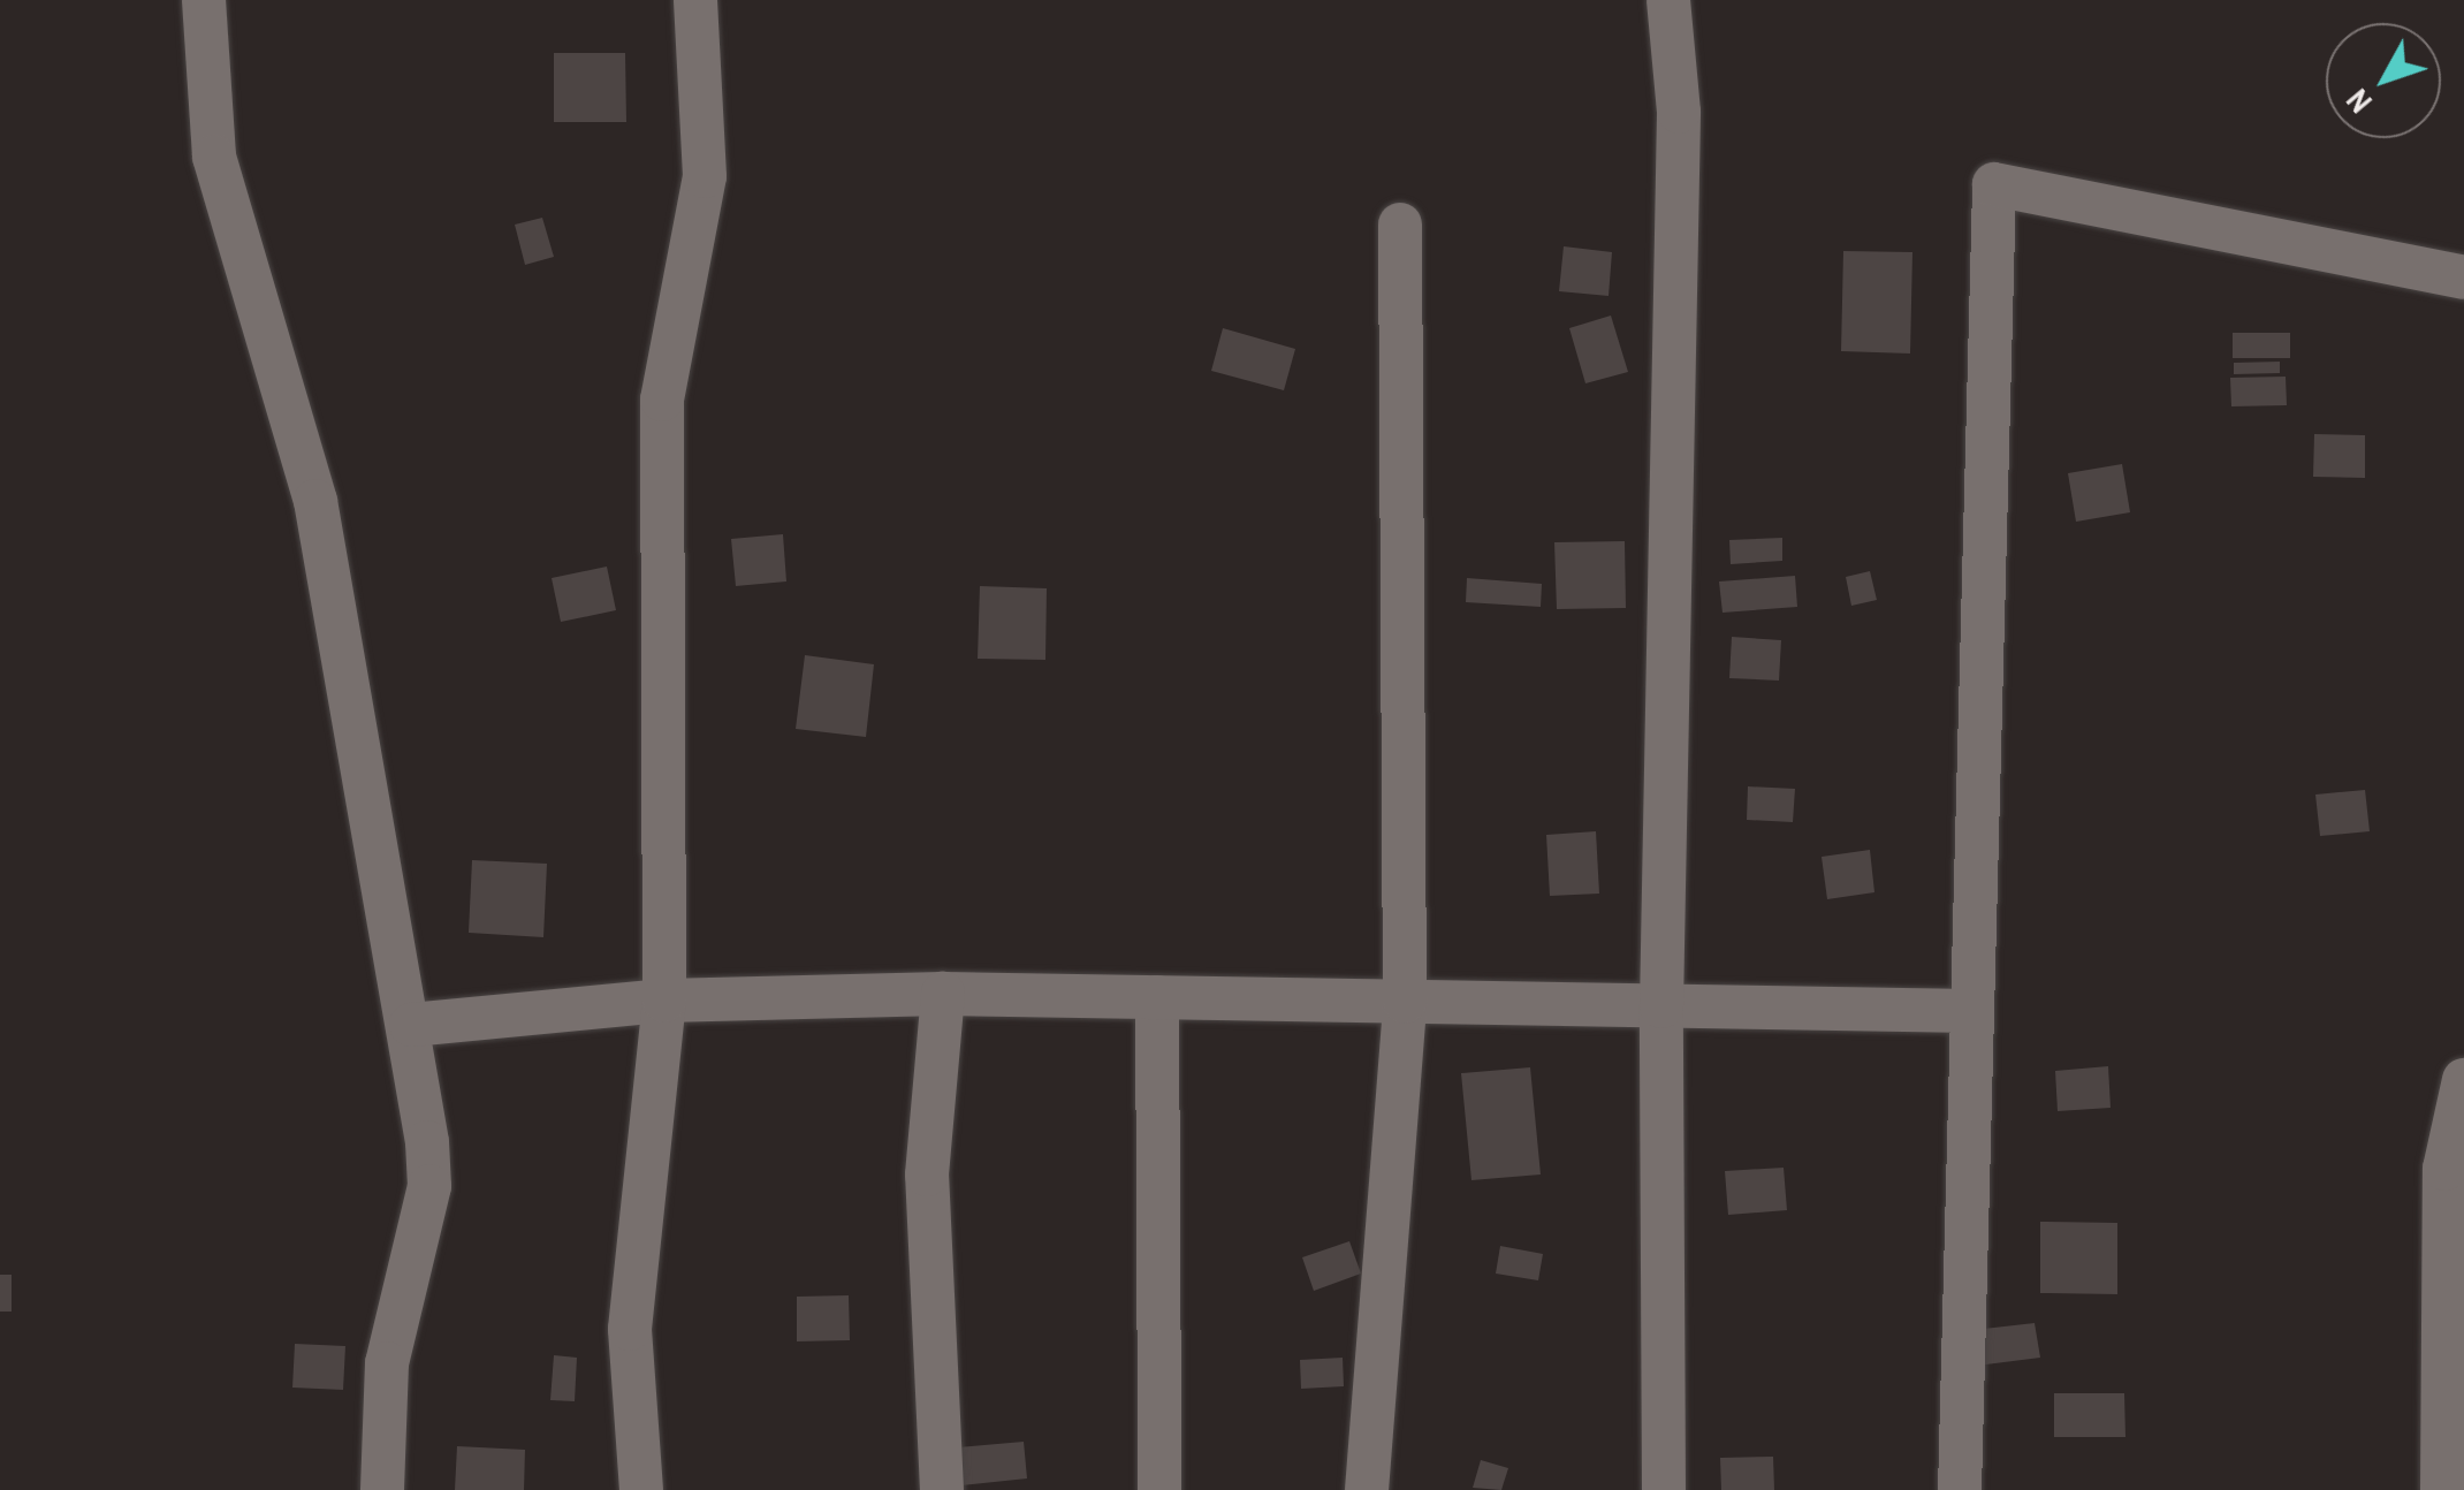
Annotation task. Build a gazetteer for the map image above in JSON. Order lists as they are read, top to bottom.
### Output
{
  "north": "bottom left"
}
